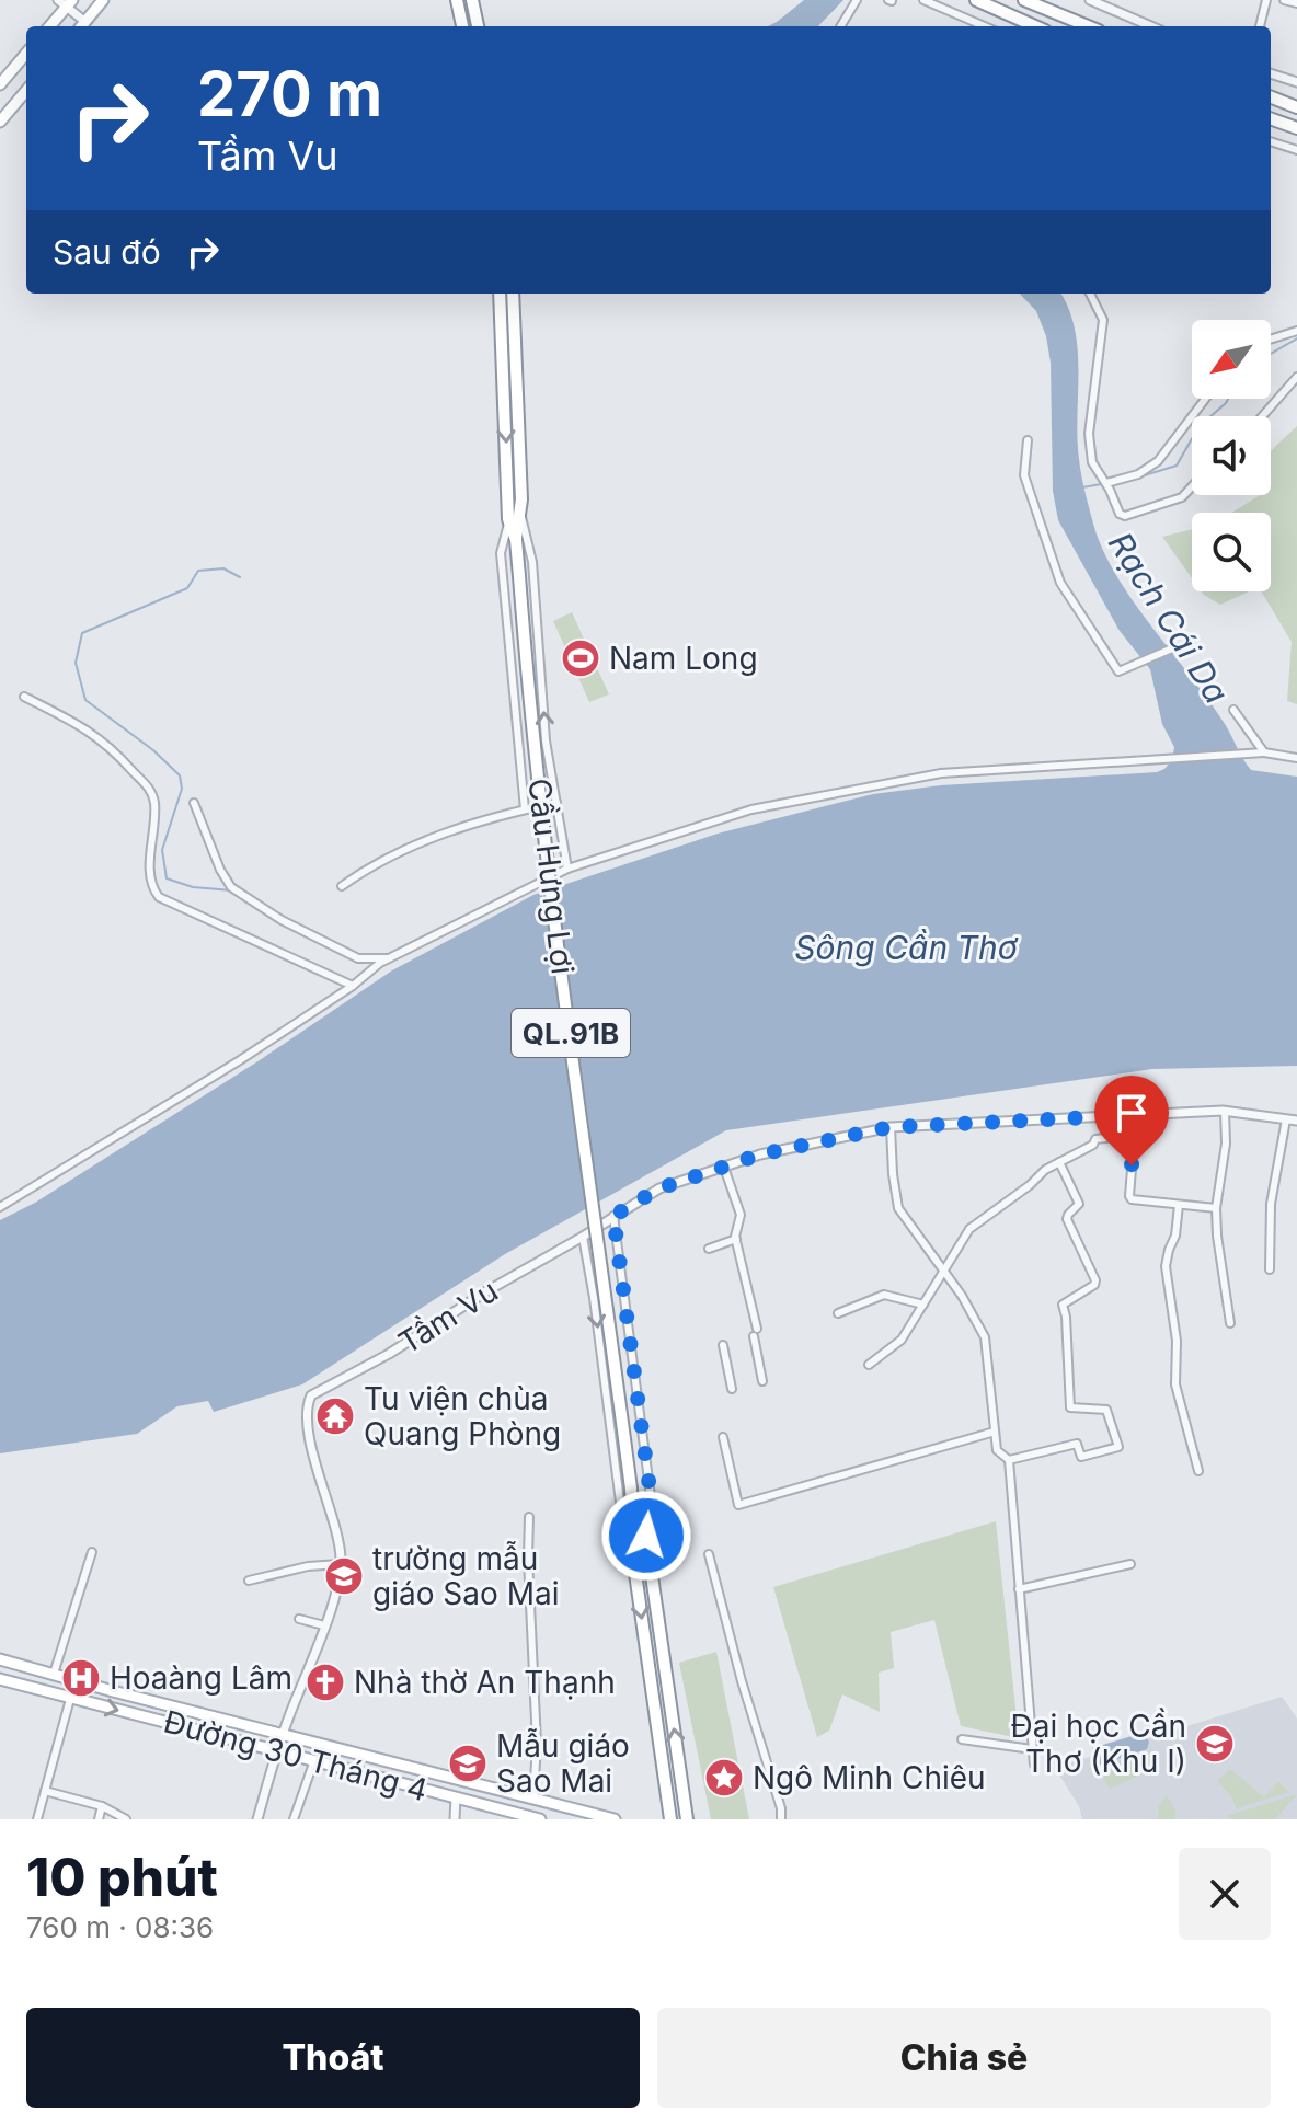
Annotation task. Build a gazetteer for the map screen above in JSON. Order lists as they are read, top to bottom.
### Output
{
  "streets": {
    "highway": ["Cầu Hưng Lợi", "QL.91B"],
    "main road": ["Đường 30 Tháng 4"],
    "street": ["Tầm Vu"]
  },
  "crossings": [
    ["Cầu Hưng Lợi", "QL.91B"]
  ],
  "water": ["Rạch Cái Da", "Sông Cần Thơ"],
  "places": {
    "sports": ["Nam Long"],
    "temple": ["Tu viện chùa Quang Phòng"],
    "school or university": ["trường mẫu giáo Sao Mai", "Đại học Cần Thơ (Khu I)", "Mẫu giáo Sao Mai"],
    "hospital": ["Hoaàng Lâm"],
    "church": ["Nhà thờ An Thạnh"],
    "place": ["Ngô Minh Chiêu"]
  },
  "north": "bottom left",
  "page": {
    "turn": ["270 m", "Tầm Vu"],
    "then": "Sau đó",
    "heading": ["10 phút", "760 m · 08:36"],
    "buttons": ["Thoát", "Chia sẻ"]
  }
}
